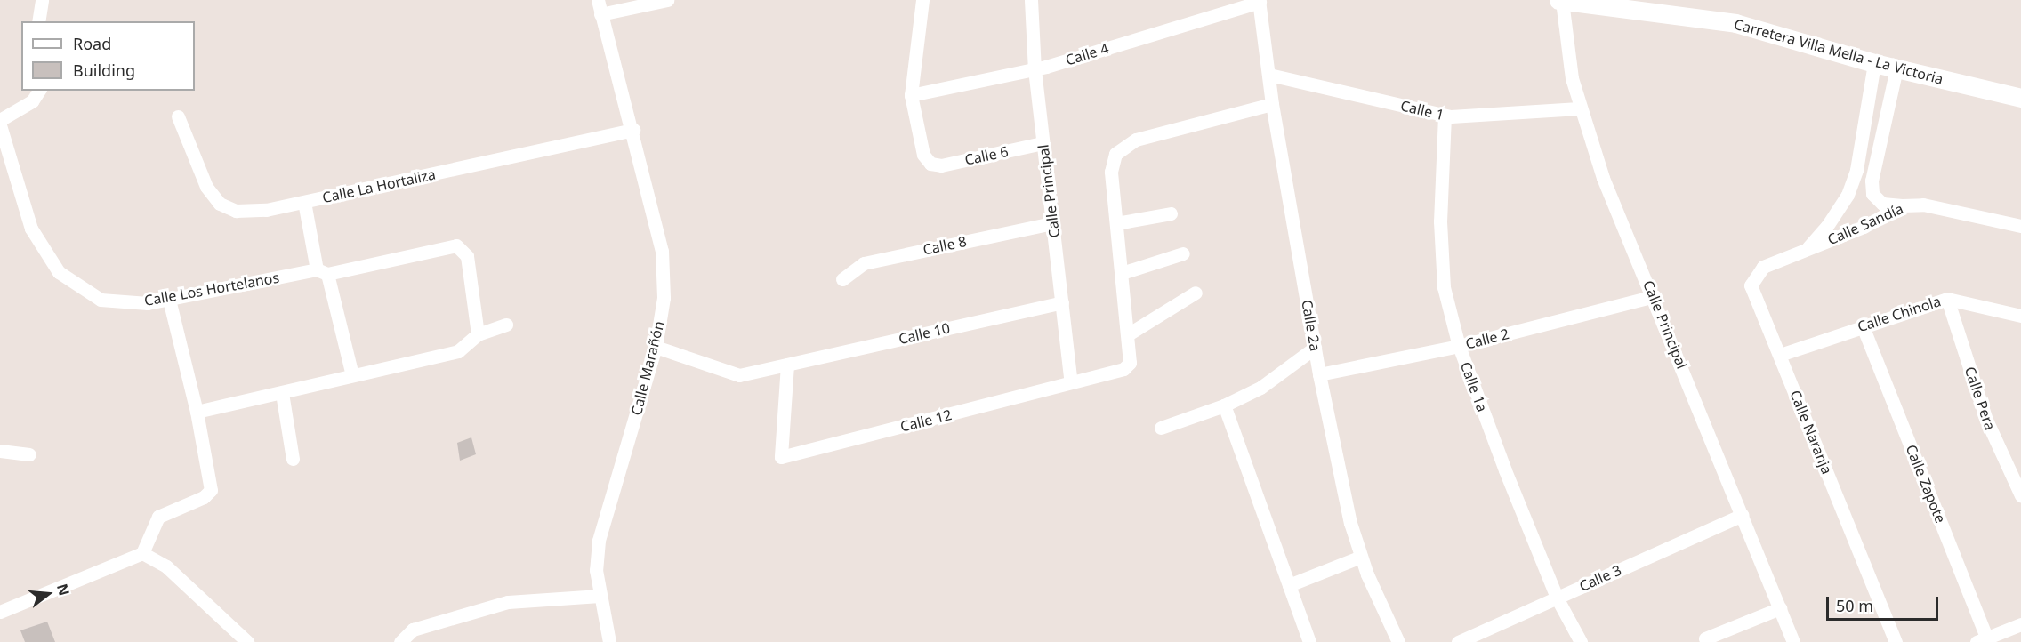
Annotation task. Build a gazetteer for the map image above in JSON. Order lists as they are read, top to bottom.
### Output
{
  "streets": {
    "main road": ["Carretera Villa Mella - La Victoria"],
    "street": [
      "Calle 4",
      "Calle 1",
      "Calle 6",
      "Calle La Hortaliza",
      "Calle Principal",
      "Calle Sandía",
      "Calle 8",
      "Calle Los Hortelanos",
      "Calle Chinola",
      "Calle 2a",
      "Calle 10",
      "Calle 2",
      "Calle Marañón",
      "Calle 1a",
      "Calle Pera",
      "Calle 12",
      "Calle Naranja",
      "Calle Zapote",
      "Calle 3"
    ]
  },
  "crossings": [
    ["Carretera Villa Mella - La Victoria", "Calle Principal"],
    ["Calle 4", "Calle 6"],
    ["Calle 4", "Calle Principal"],
    ["Calle 4", "Calle 2a"],
    ["Calle 1", "Calle Principal"],
    ["Calle 1", "Calle 2a"],
    ["Calle 1", "Calle 1a"],
    ["Calle 6", "Calle Principal"],
    ["Calle La Hortaliza", "Calle Marañón"],
    ["Calle Principal", "Calle 8"],
    ["Calle Principal", "Calle 10"],
    ["Calle Principal", "Calle 2"],
    ["Calle Principal", "Calle 12"],
    ["Calle Principal", "Calle 3"],
    ["Calle Sandía", "Calle Naranja"],
    ["Calle Chinola", "Calle Pera"],
    ["Calle Chinola", "Calle Naranja"],
    ["Calle Chinola", "Calle Zapote"],
    ["Calle 2a", "Calle 2"],
    ["Calle 2a", "Calle 12"],
    ["Calle 10", "Calle Marañón"],
    ["Calle 10", "Calle 12"],
    ["Calle 2", "Calle 1a"],
    ["Calle 1a", "Calle 3"]
  ],
  "legend": ["Road", "Building"],
  "scale_bar": "50 m",
  "north": "right"
}
